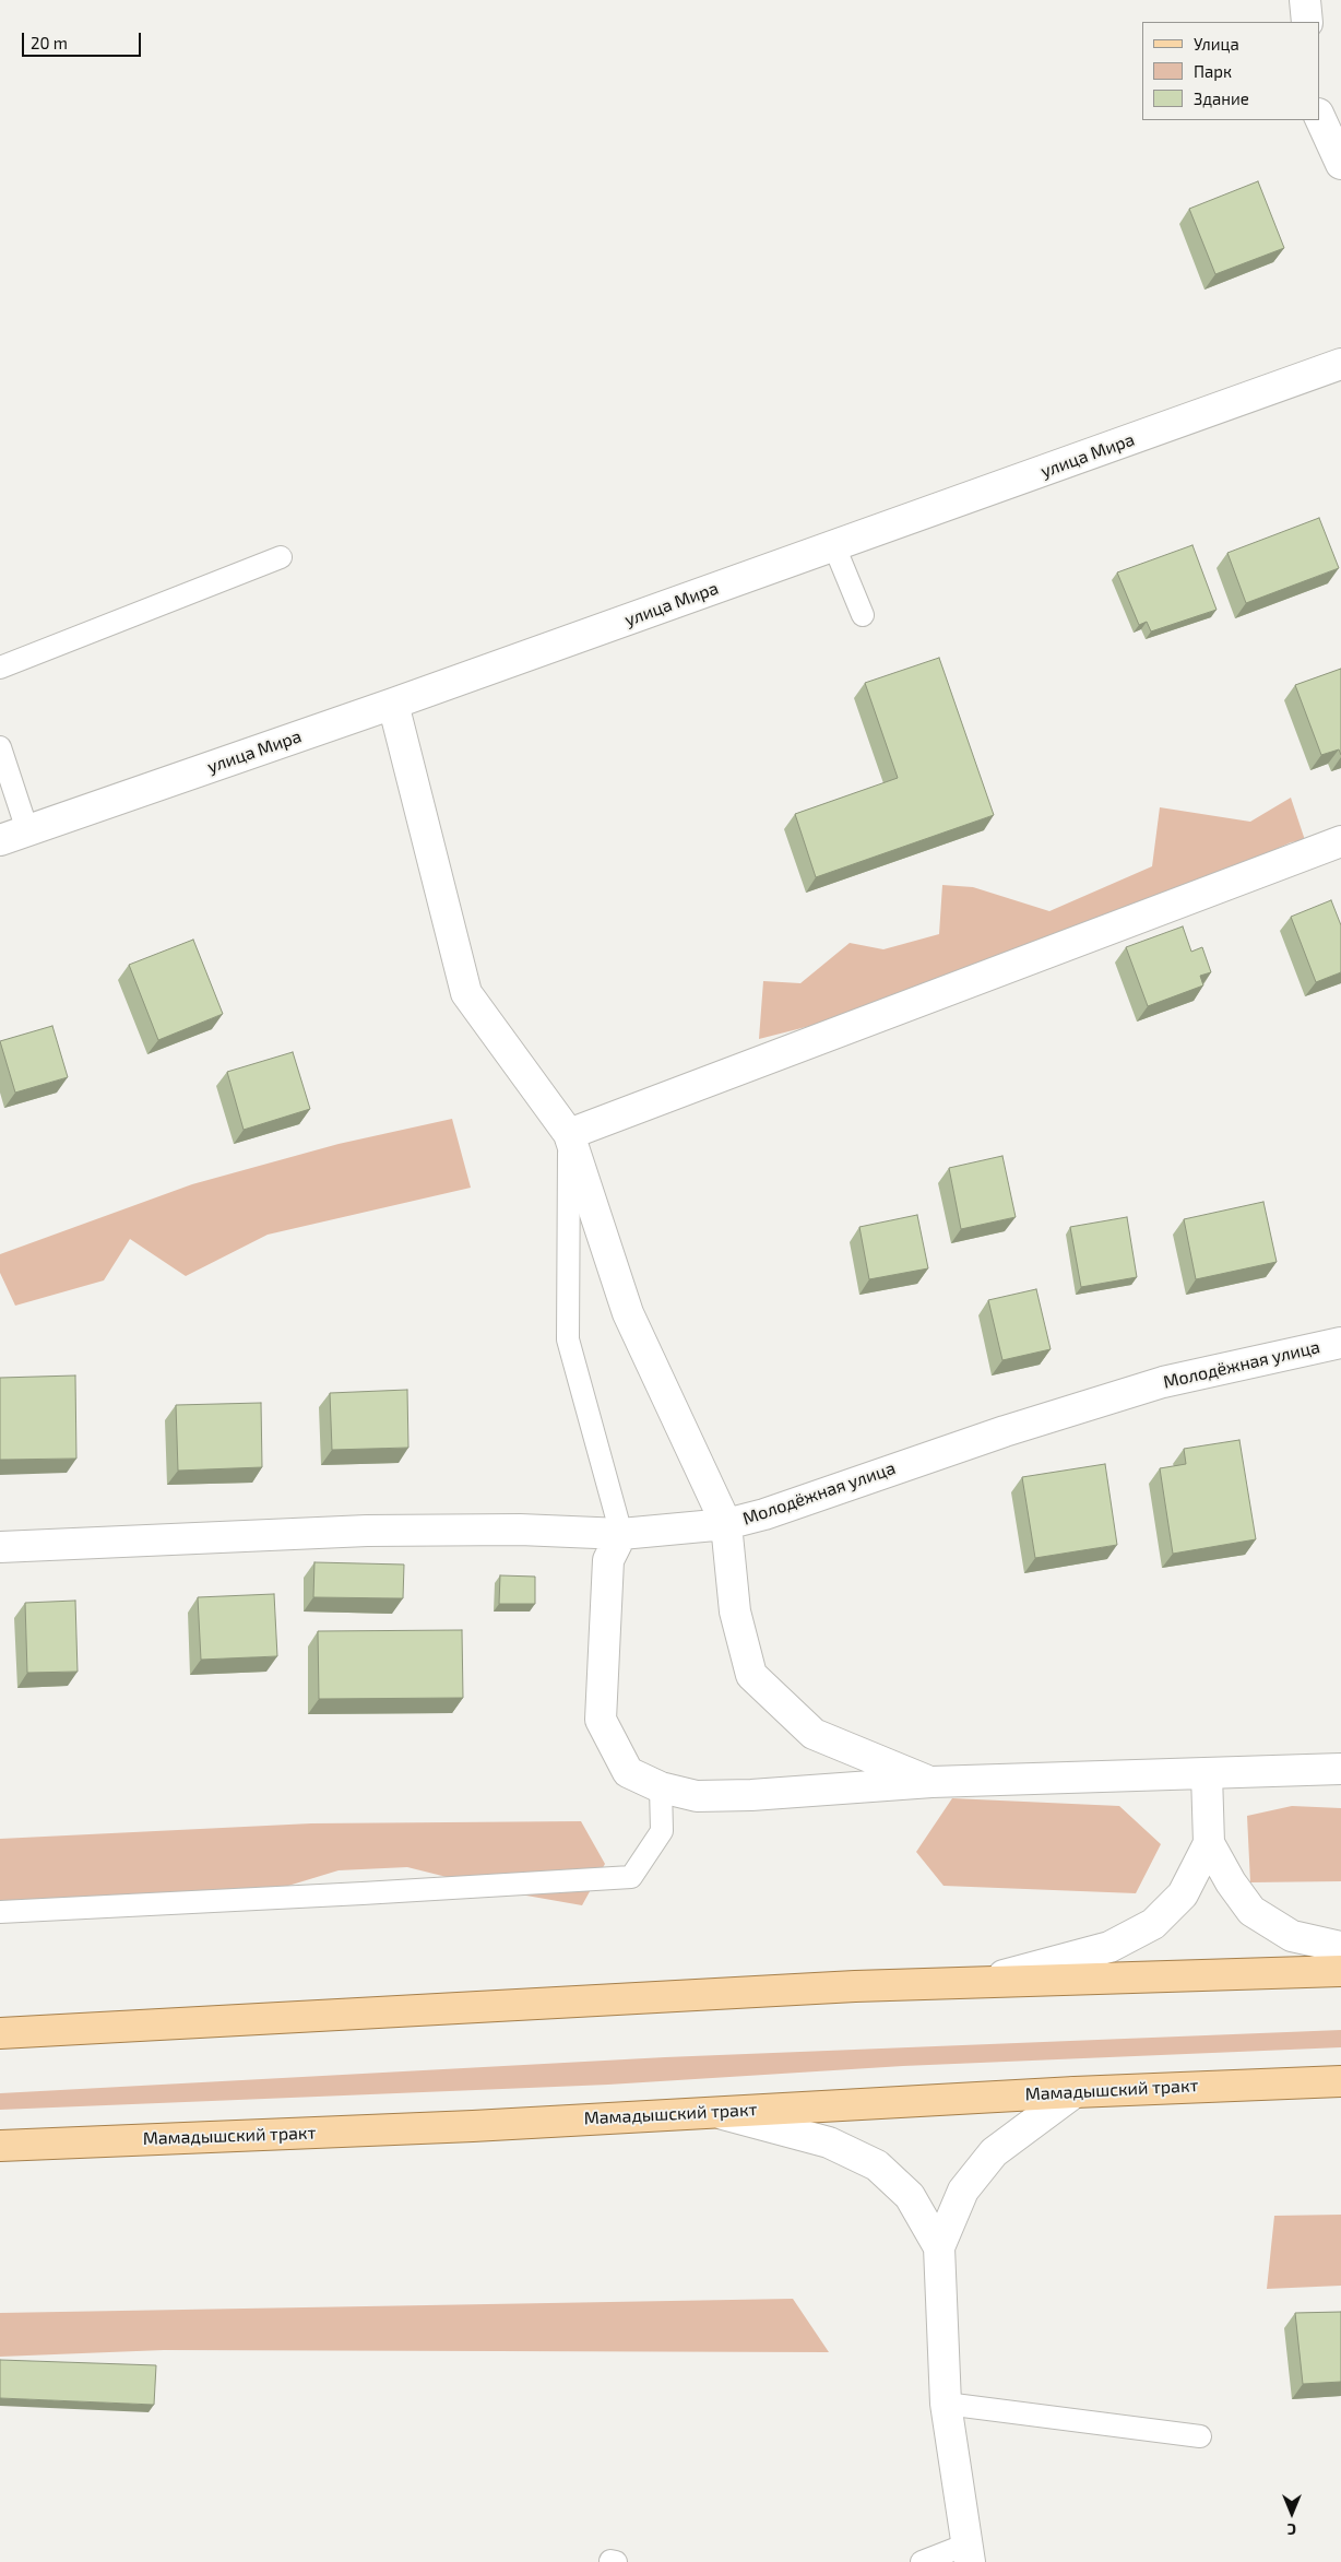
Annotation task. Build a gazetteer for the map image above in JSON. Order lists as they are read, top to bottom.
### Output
{
  "streets": {
    "main road": ["Мамадышский тракт"],
    "street": ["улица Мира", "Молодёжная улица"]
  },
  "legend": ["Улица", "Парк", "Здание"],
  "scale_bar": "20 m",
  "north": "bottom"
}
